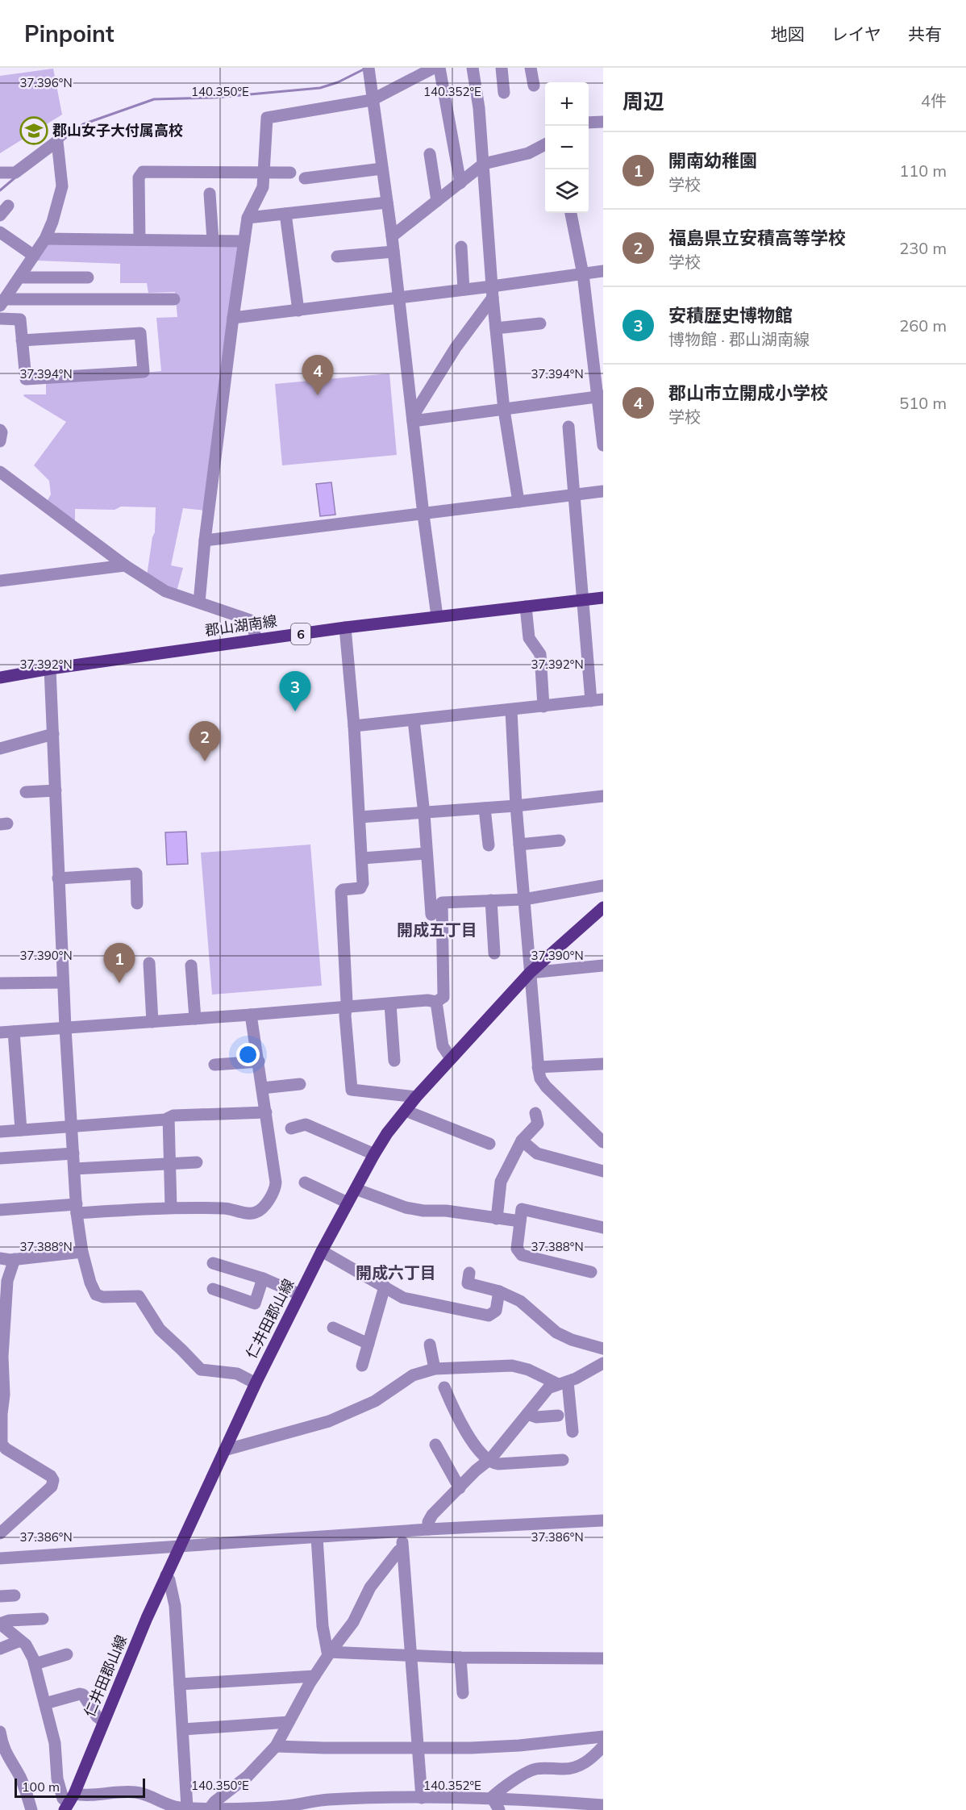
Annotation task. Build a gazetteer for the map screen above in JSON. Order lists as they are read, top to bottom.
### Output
{
  "streets": {
    "main road": ["郡山湖南線", "6", "仁井田郡山線"]
  },
  "districts": ["開成五丁目", "開成六丁目"],
  "places": {
    "school or university": ["郡山女子大付属高校"]
  },
  "scale_bar": "100 m",
  "page": {
    "header": "Pinpoint",
    "nav": ["地図", "レイヤ", "共有"],
    "heading": ["周辺", "4件"],
    "map_buttons": ["+", "−"],
    "list": [
      {
        "mark": "1",
        "name": "開南幼稚園",
        "note": "学校",
        "value": "110 m"
      },
      {
        "mark": "2",
        "name": "福島県立安積高等学校",
        "note": "学校",
        "value": "230 m"
      },
      {
        "mark": "3",
        "name": "安積歴史博物館",
        "note": "博物館 · 郡山湖南線",
        "value": "260 m"
      },
      {
        "mark": "4",
        "name": "郡山市立開成小学校",
        "note": "学校",
        "value": "510 m"
      }
    ],
    "pins": [
      "4",
      "3",
      "2",
      "1"
    ],
    "scale": "100 m"
  },
  "coordinates": [
    "37.396°N",
    "140.350°E",
    "140.352°E",
    "37.394°N",
    "37.392°N",
    "37.390°N",
    "37.388°N",
    "37.386°N"
  ]
}
